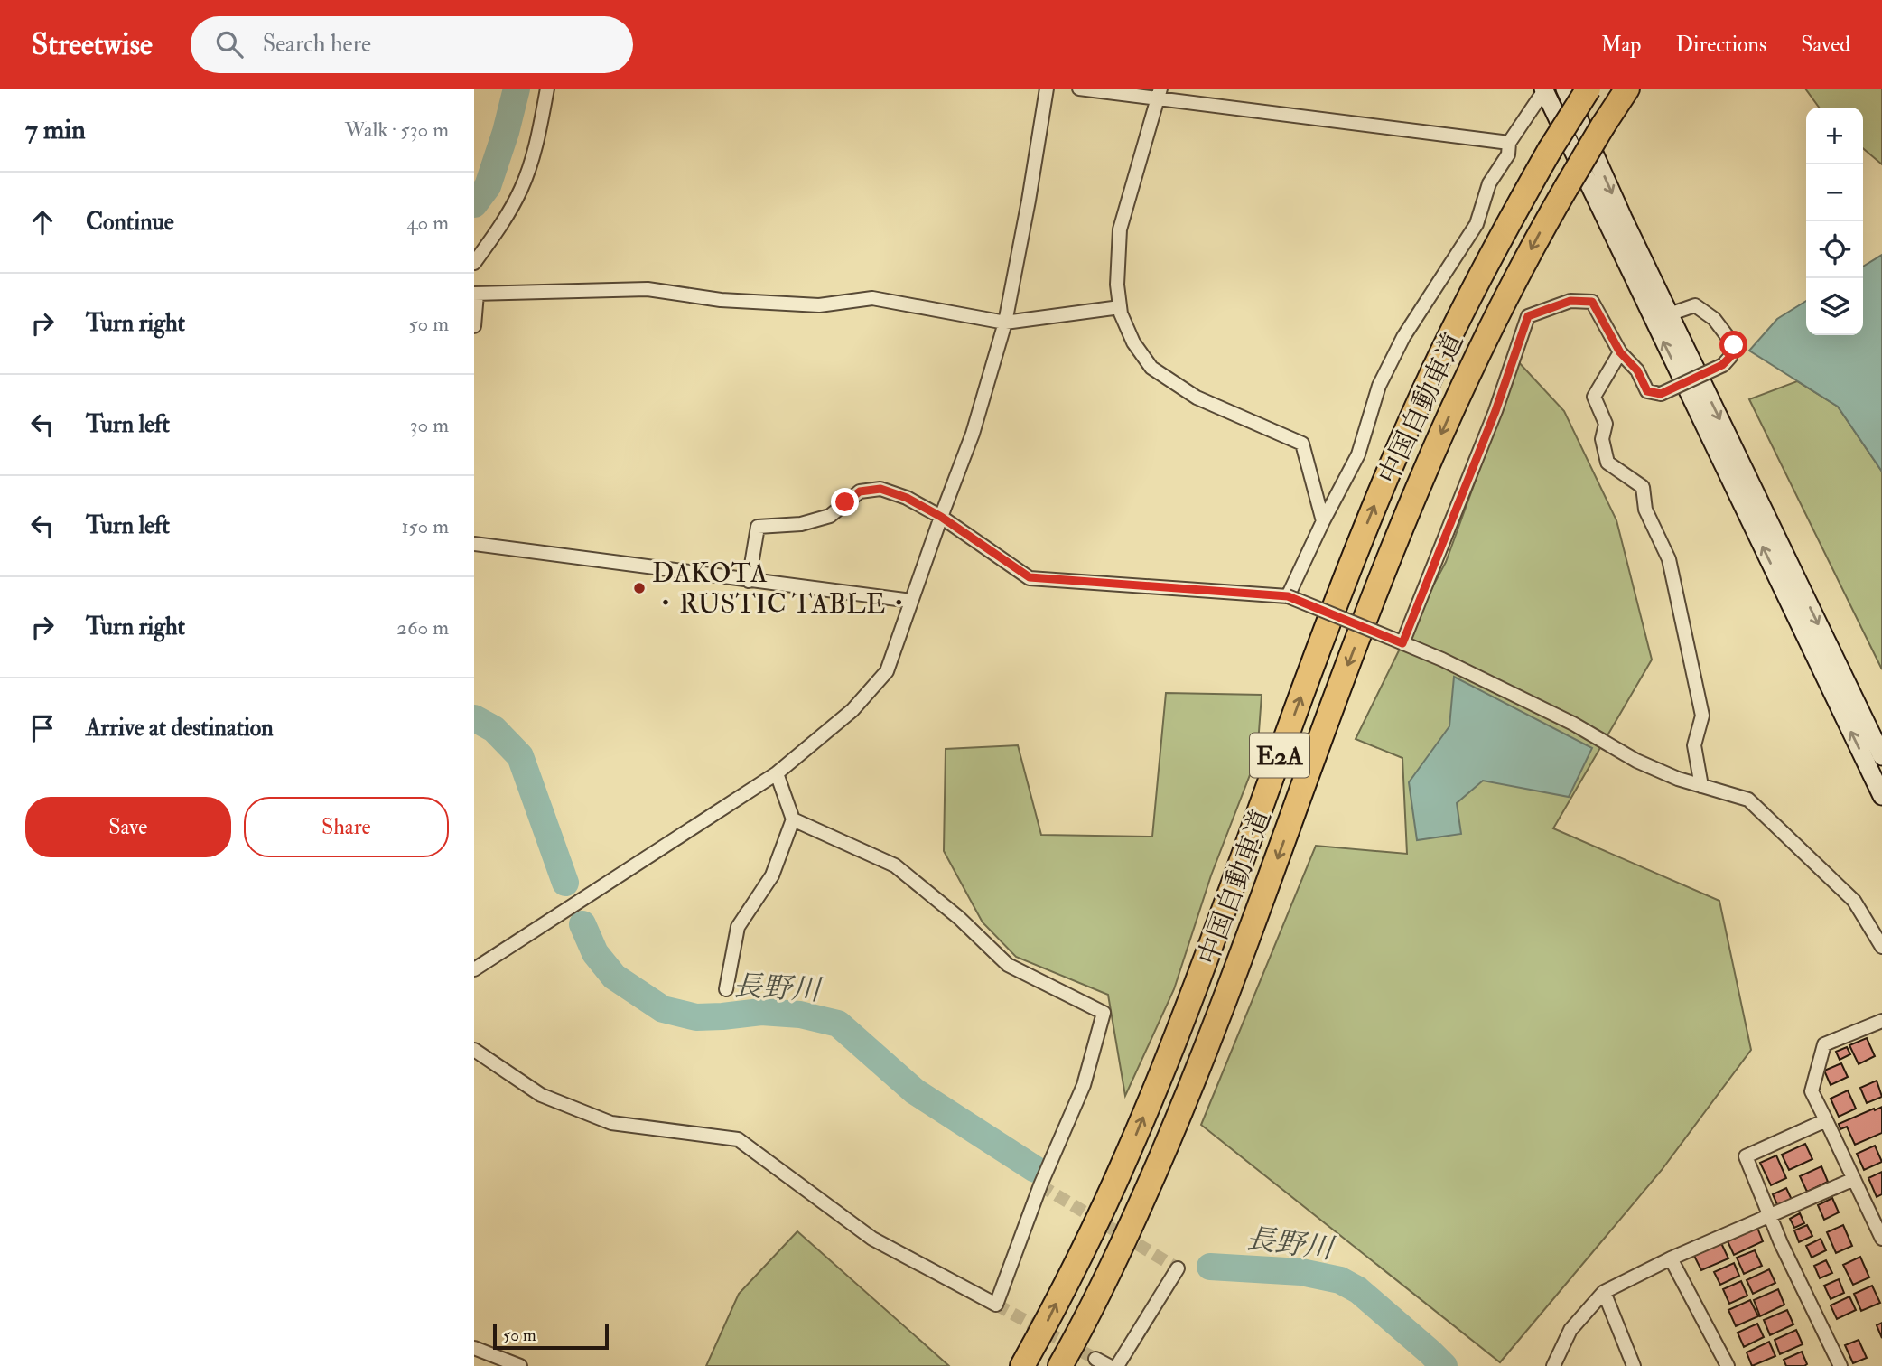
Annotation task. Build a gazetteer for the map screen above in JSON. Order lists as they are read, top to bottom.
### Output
{
  "streets": {
    "highway": ["中国自動車道", "E2A"]
  },
  "water": ["長野川"],
  "places": ["DAKOTA ・RUSTIC TABLE・"],
  "scale_bar": "50 m",
  "page": {
    "header": "Streetwise",
    "search": "Search here",
    "nav": ["Map", "Directions", "Saved"],
    "heading": ["7 min", "Walk · 530 m"],
    "map_buttons": ["+", "−"],
    "list": [
      ["Continue", "40 m"],
      ["Turn right", "50 m"],
      ["Turn left", "30 m"],
      ["Turn left", "150 m"],
      ["Turn right", "260 m"],
      "Arrive at destination"
    ],
    "buttons": ["Save", "Share"],
    "scale": "50 m"
  }
}
